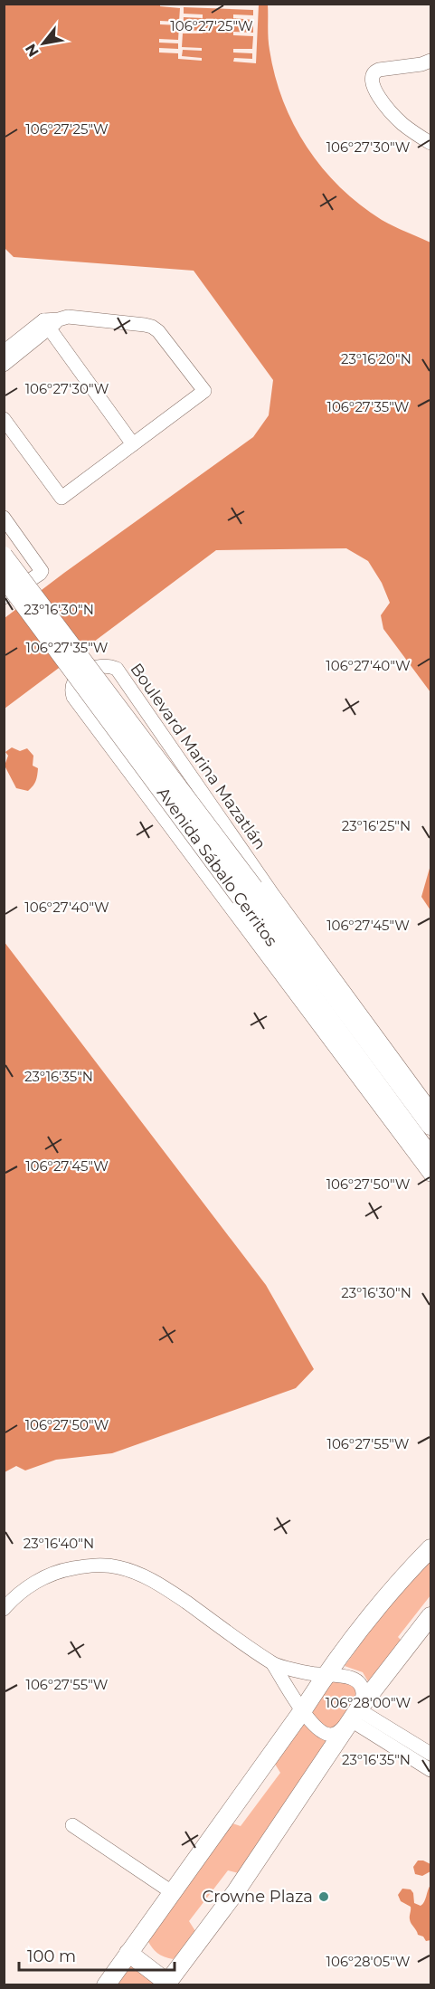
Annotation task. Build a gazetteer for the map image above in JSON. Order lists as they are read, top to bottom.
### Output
{
  "streets": {
    "main road": ["Avenida Sábalo Cerritos"],
    "street": ["Boulevard Marina Mazatlán"]
  },
  "crossings": [
    ["Boulevard Marina Mazatlán", "Avenida Sábalo Cerritos"]
  ],
  "places": ["Crowne Plaza"],
  "scale_bar": "100 m",
  "north": "bottom left",
  "coordinates": [
    "106°27'25\"W",
    "106°27'30\"W",
    "23°16'20\"N",
    "106°27'35\"W",
    "23°16'30\"N",
    "106°27'40\"W",
    "23°16'25\"N",
    "106°27'45\"W",
    "23°16'35\"N",
    "106°27'50\"W",
    "106°27'55\"W",
    "23°16'40\"N",
    "106°28'00\"W",
    "106°28'05\"W"
  ]
}
